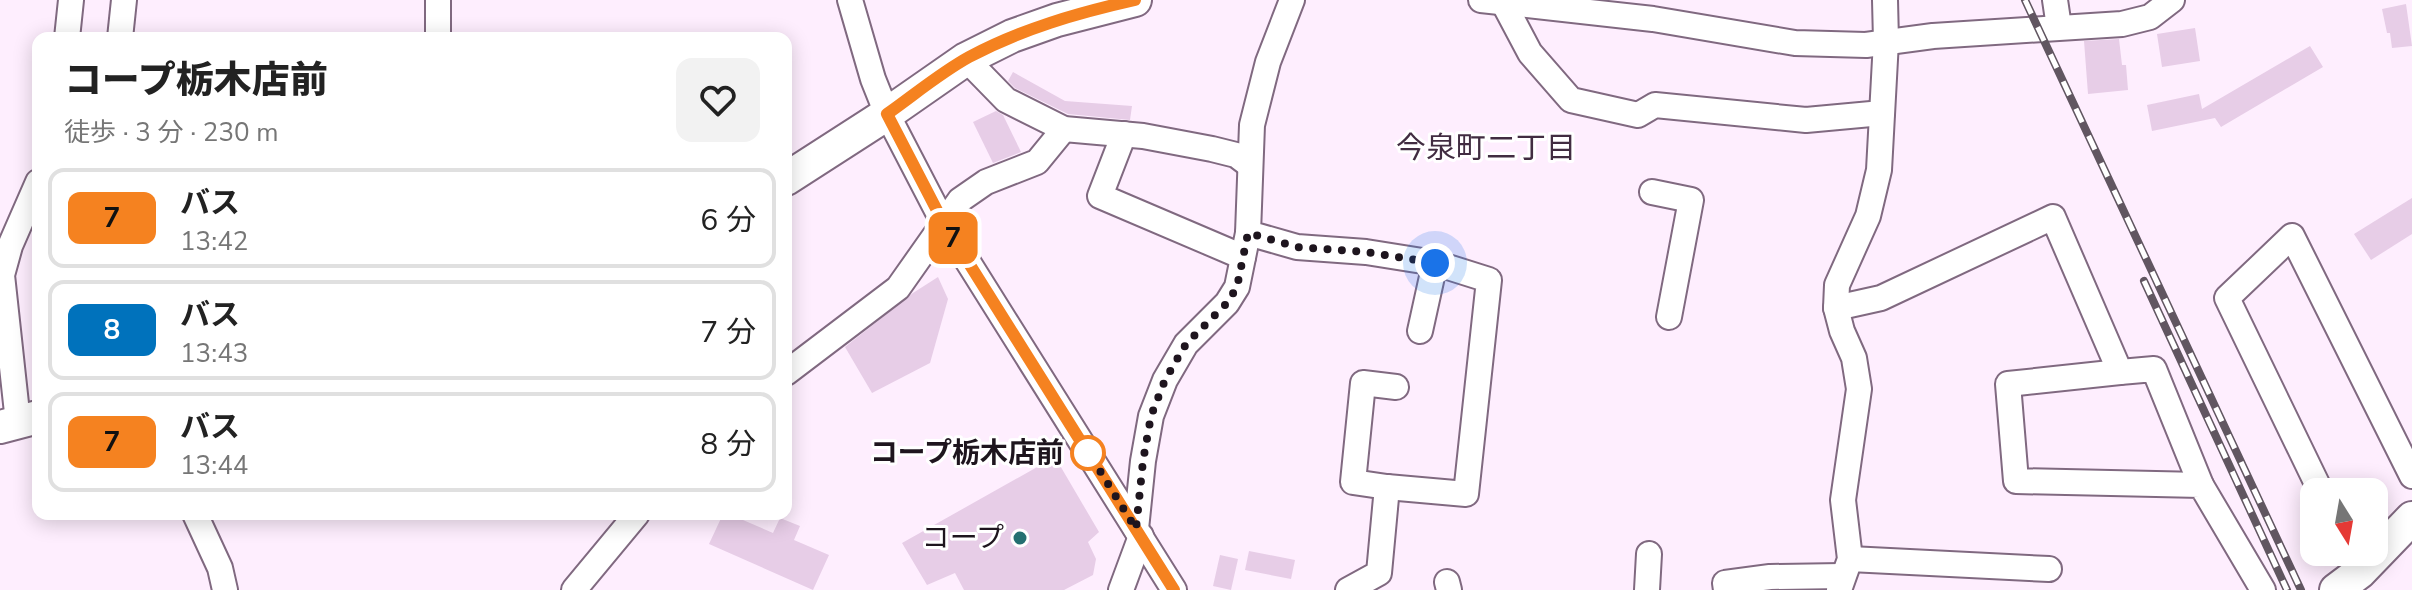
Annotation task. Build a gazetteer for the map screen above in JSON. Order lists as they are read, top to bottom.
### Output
{
  "districts": ["今泉町二丁目"],
  "places": ["コープ栃木店前", "コープ"],
  "lines": ["bus line 7"],
  "north": "bottom",
  "page": {
    "on_map": "7",
    "heading": ["コープ栃木店前", "徒歩 · 3 分 · 230 m"],
    "list": [
      {
        "mark": "7",
        "name": "バス",
        "note": "13:42",
        "value": "6 分"
      },
      {
        "mark": "8",
        "name": "バス",
        "note": "13:43",
        "value": "7 分"
      },
      {
        "mark": "7",
        "name": "バス",
        "note": "13:44",
        "value": "8 分"
      }
    ]
  }
}
